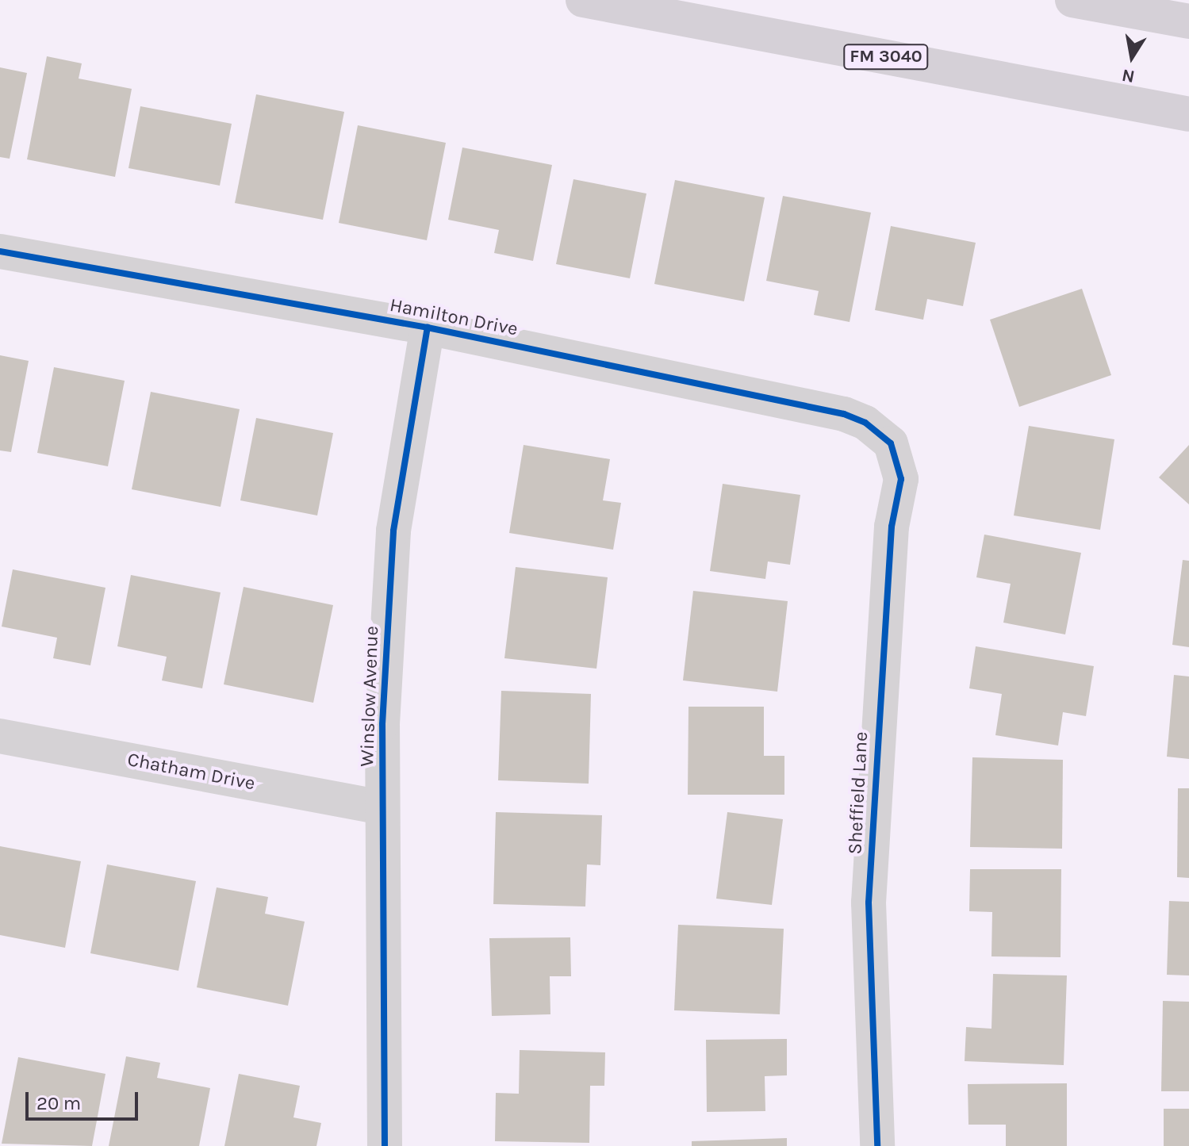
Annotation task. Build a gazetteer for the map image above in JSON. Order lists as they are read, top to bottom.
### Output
{
  "streets": {
    "main road": ["FM 3040"],
    "street": [
      "Hamilton Drive",
      "Winslow Avenue",
      "Chatham Drive",
      "Sheffield Lane"
    ]
  },
  "crossings": [
    ["Hamilton Drive", "Winslow Avenue"],
    ["Hamilton Drive", "Sheffield Lane"],
    ["Winslow Avenue", "Chatham Drive"]
  ],
  "scale_bar": "20 m",
  "north": "bottom"
}
